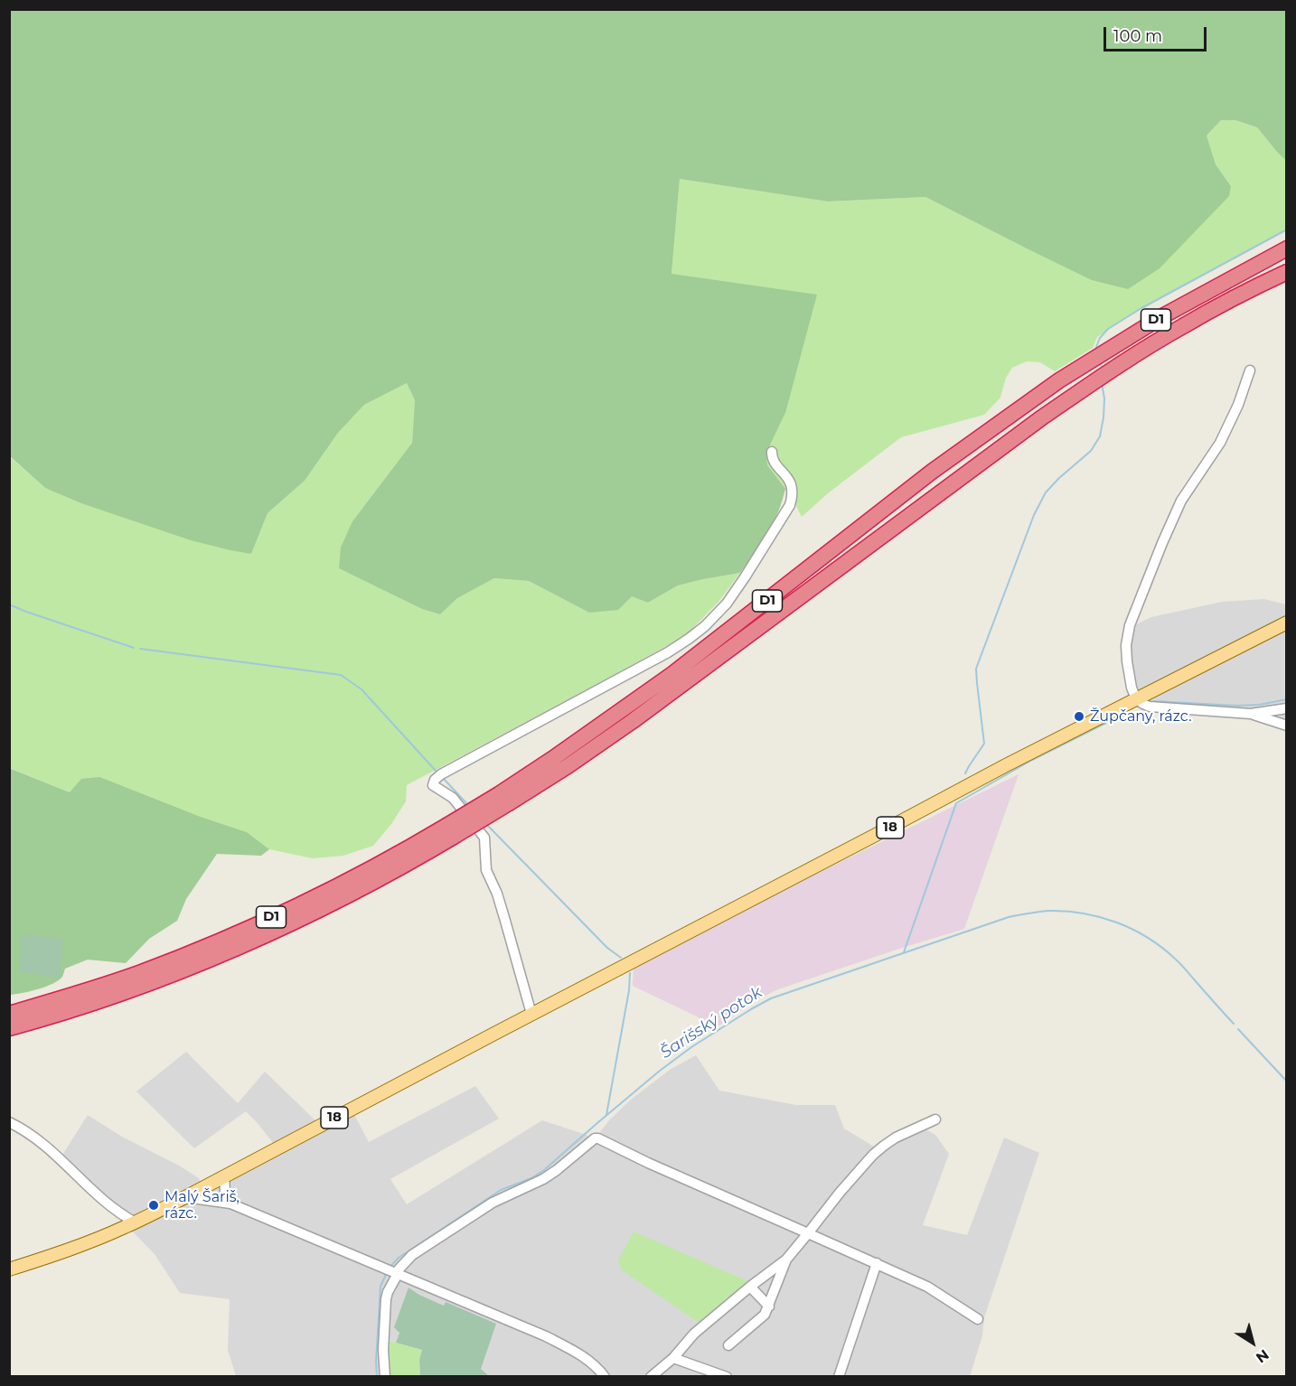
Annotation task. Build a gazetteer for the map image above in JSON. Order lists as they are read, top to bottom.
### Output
{
  "streets": {
    "highway": ["D1"],
    "main road": ["18"]
  },
  "water": ["Šarišský potok"],
  "places": ["Župčany, rázc.", "Malý Šariš, rázc."],
  "scale_bar": "100 m",
  "north": "bottom right"
}
